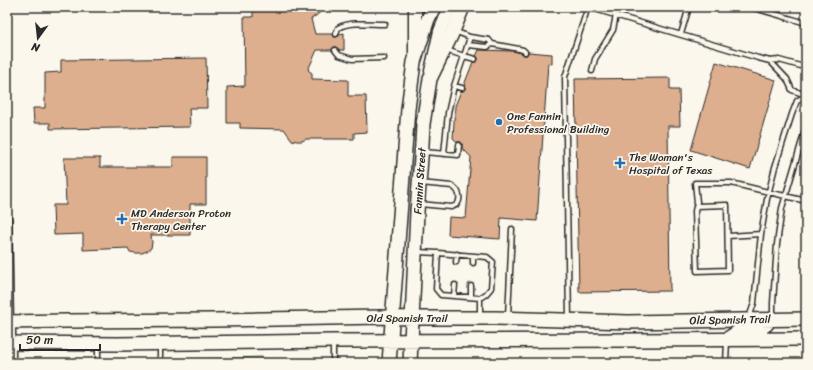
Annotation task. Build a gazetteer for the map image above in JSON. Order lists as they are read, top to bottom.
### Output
{
  "streets": {
    "main road": ["Fannin Street", "Old Spanish Trail"]
  },
  "crossings": [
    ["Fannin Street", "Old Spanish Trail"]
  ],
  "places": {
    "other": ["One Fannin Professional Building"],
    "health": ["The Woman's Hospital of Texas", "MD Anderson Proton Therapy Center"]
  },
  "scale_bar": "50 m",
  "north": "bottom"
}
